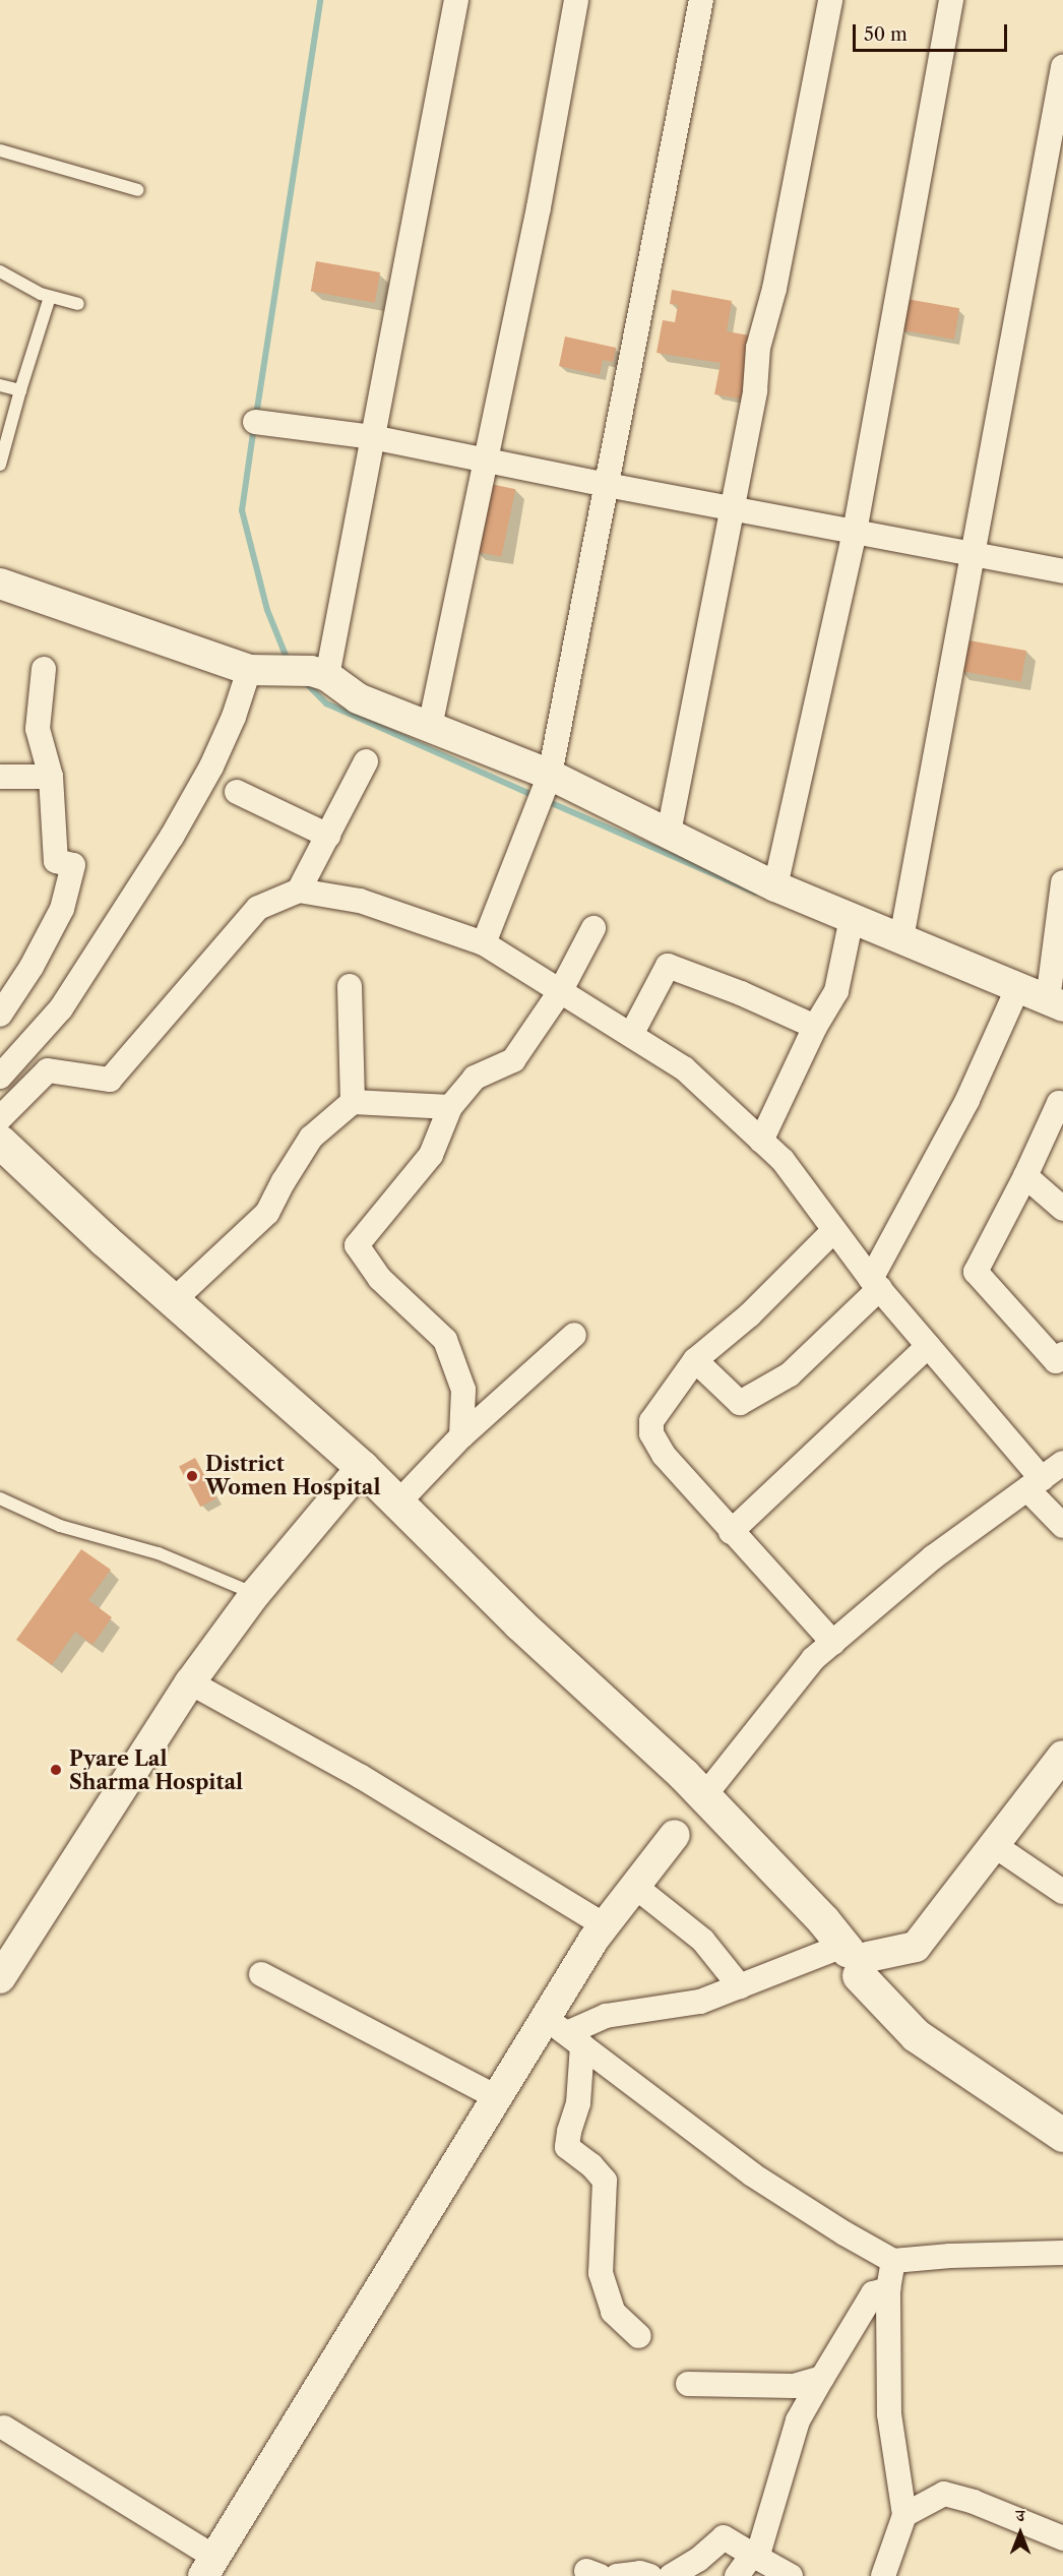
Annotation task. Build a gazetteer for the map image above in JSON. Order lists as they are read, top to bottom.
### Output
{
  "places": ["District Women Hospital", "Pyare Lal Sharma Hospital"],
  "scale_bar": "50 m",
  "north": "top"
}
